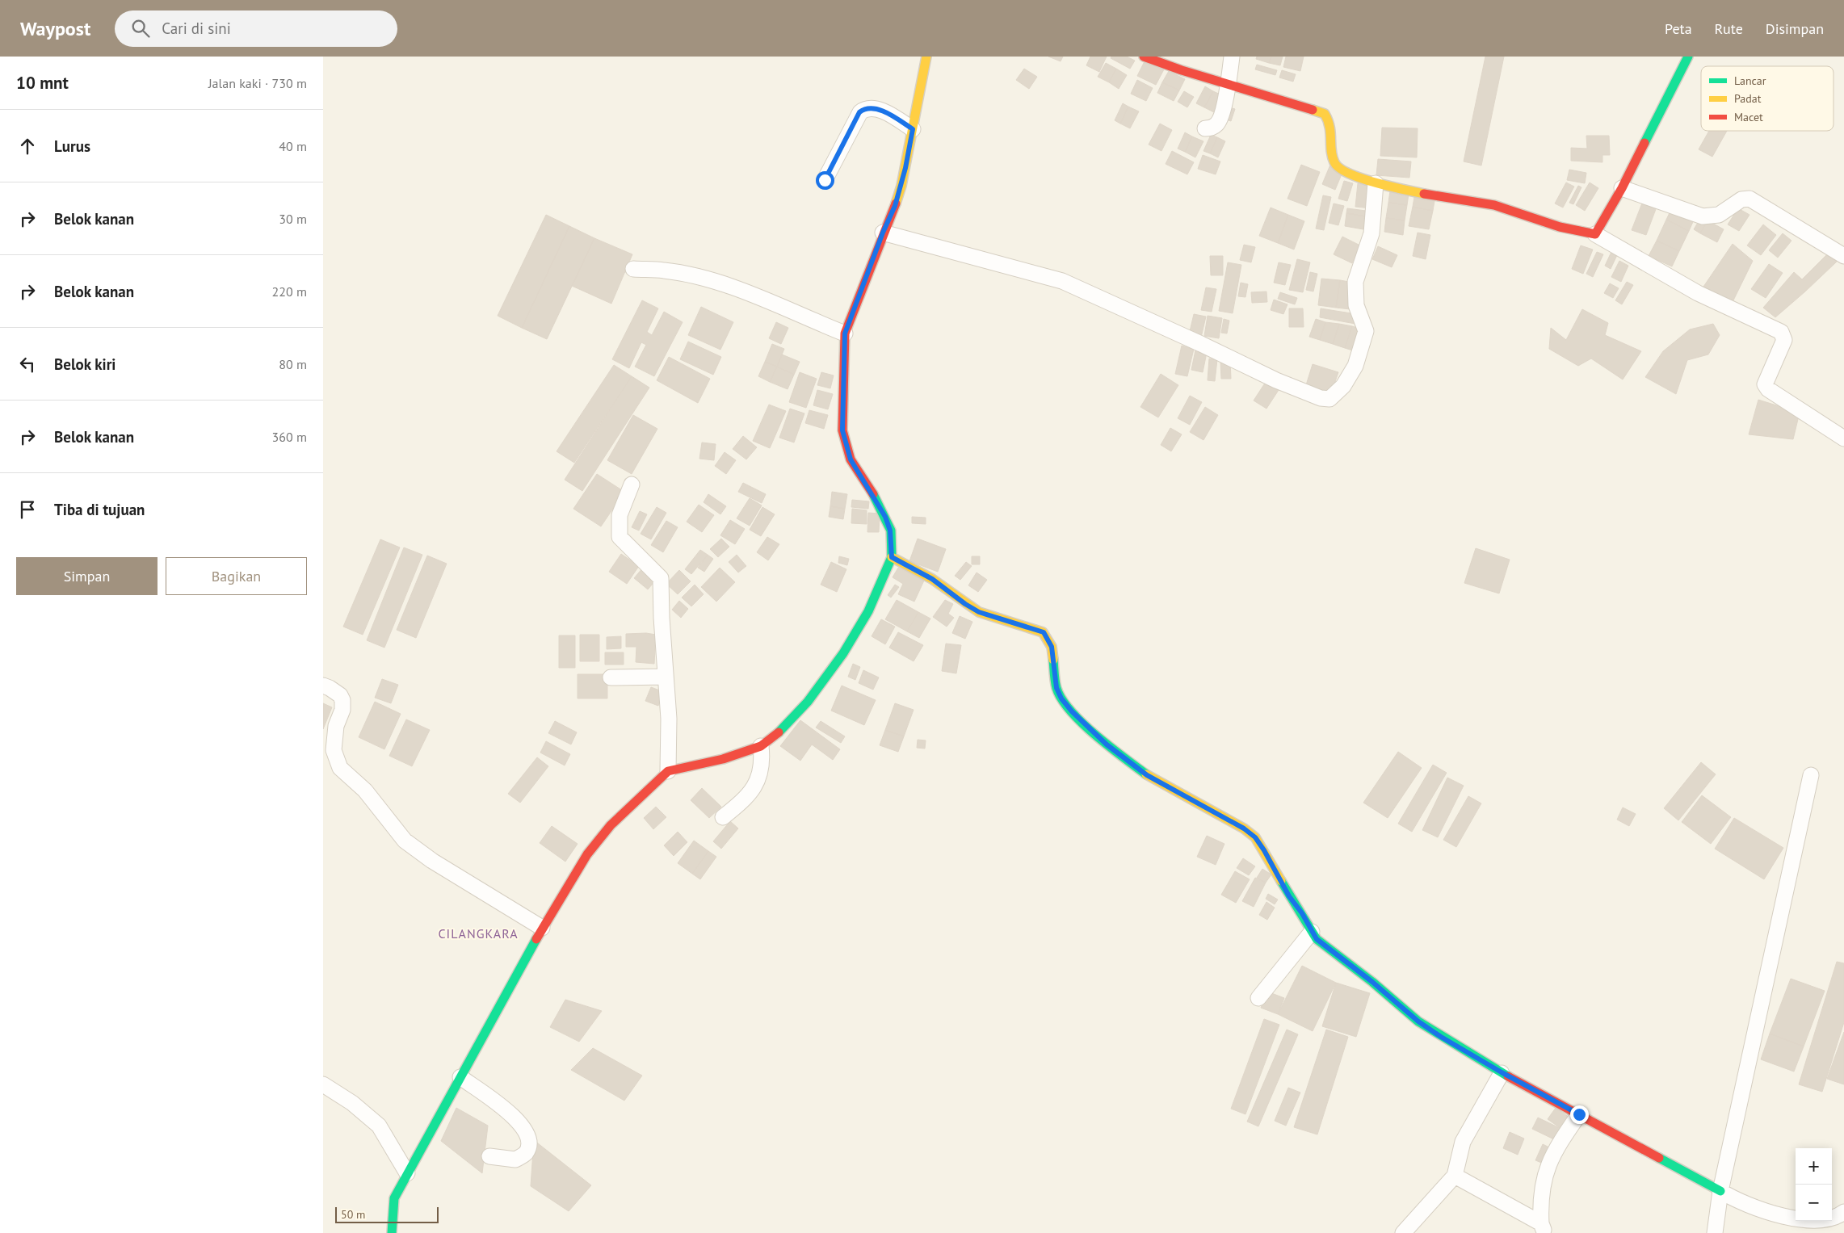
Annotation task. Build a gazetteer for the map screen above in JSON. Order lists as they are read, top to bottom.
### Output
{
  "districts": ["CILANGKARA"],
  "legend": ["Lancar", "Padat", "Macet"],
  "scale_bar": "50 m",
  "page": {
    "header": "Waypost",
    "search": "Cari di sini",
    "nav": ["Peta", "Rute", "Disimpan"],
    "heading": ["10 mnt", "Jalan kaki · 730 m"],
    "list": [
      ["Lurus", "40 m"],
      ["Belok kanan", "30 m"],
      ["Belok kanan", "220 m"],
      ["Belok kiri", "80 m"],
      ["Belok kanan", "360 m"],
      "Tiba di tujuan"
    ],
    "buttons": ["Simpan", "Bagikan"],
    "map_buttons": ["+", "−"],
    "scale": "50 m"
  }
}
